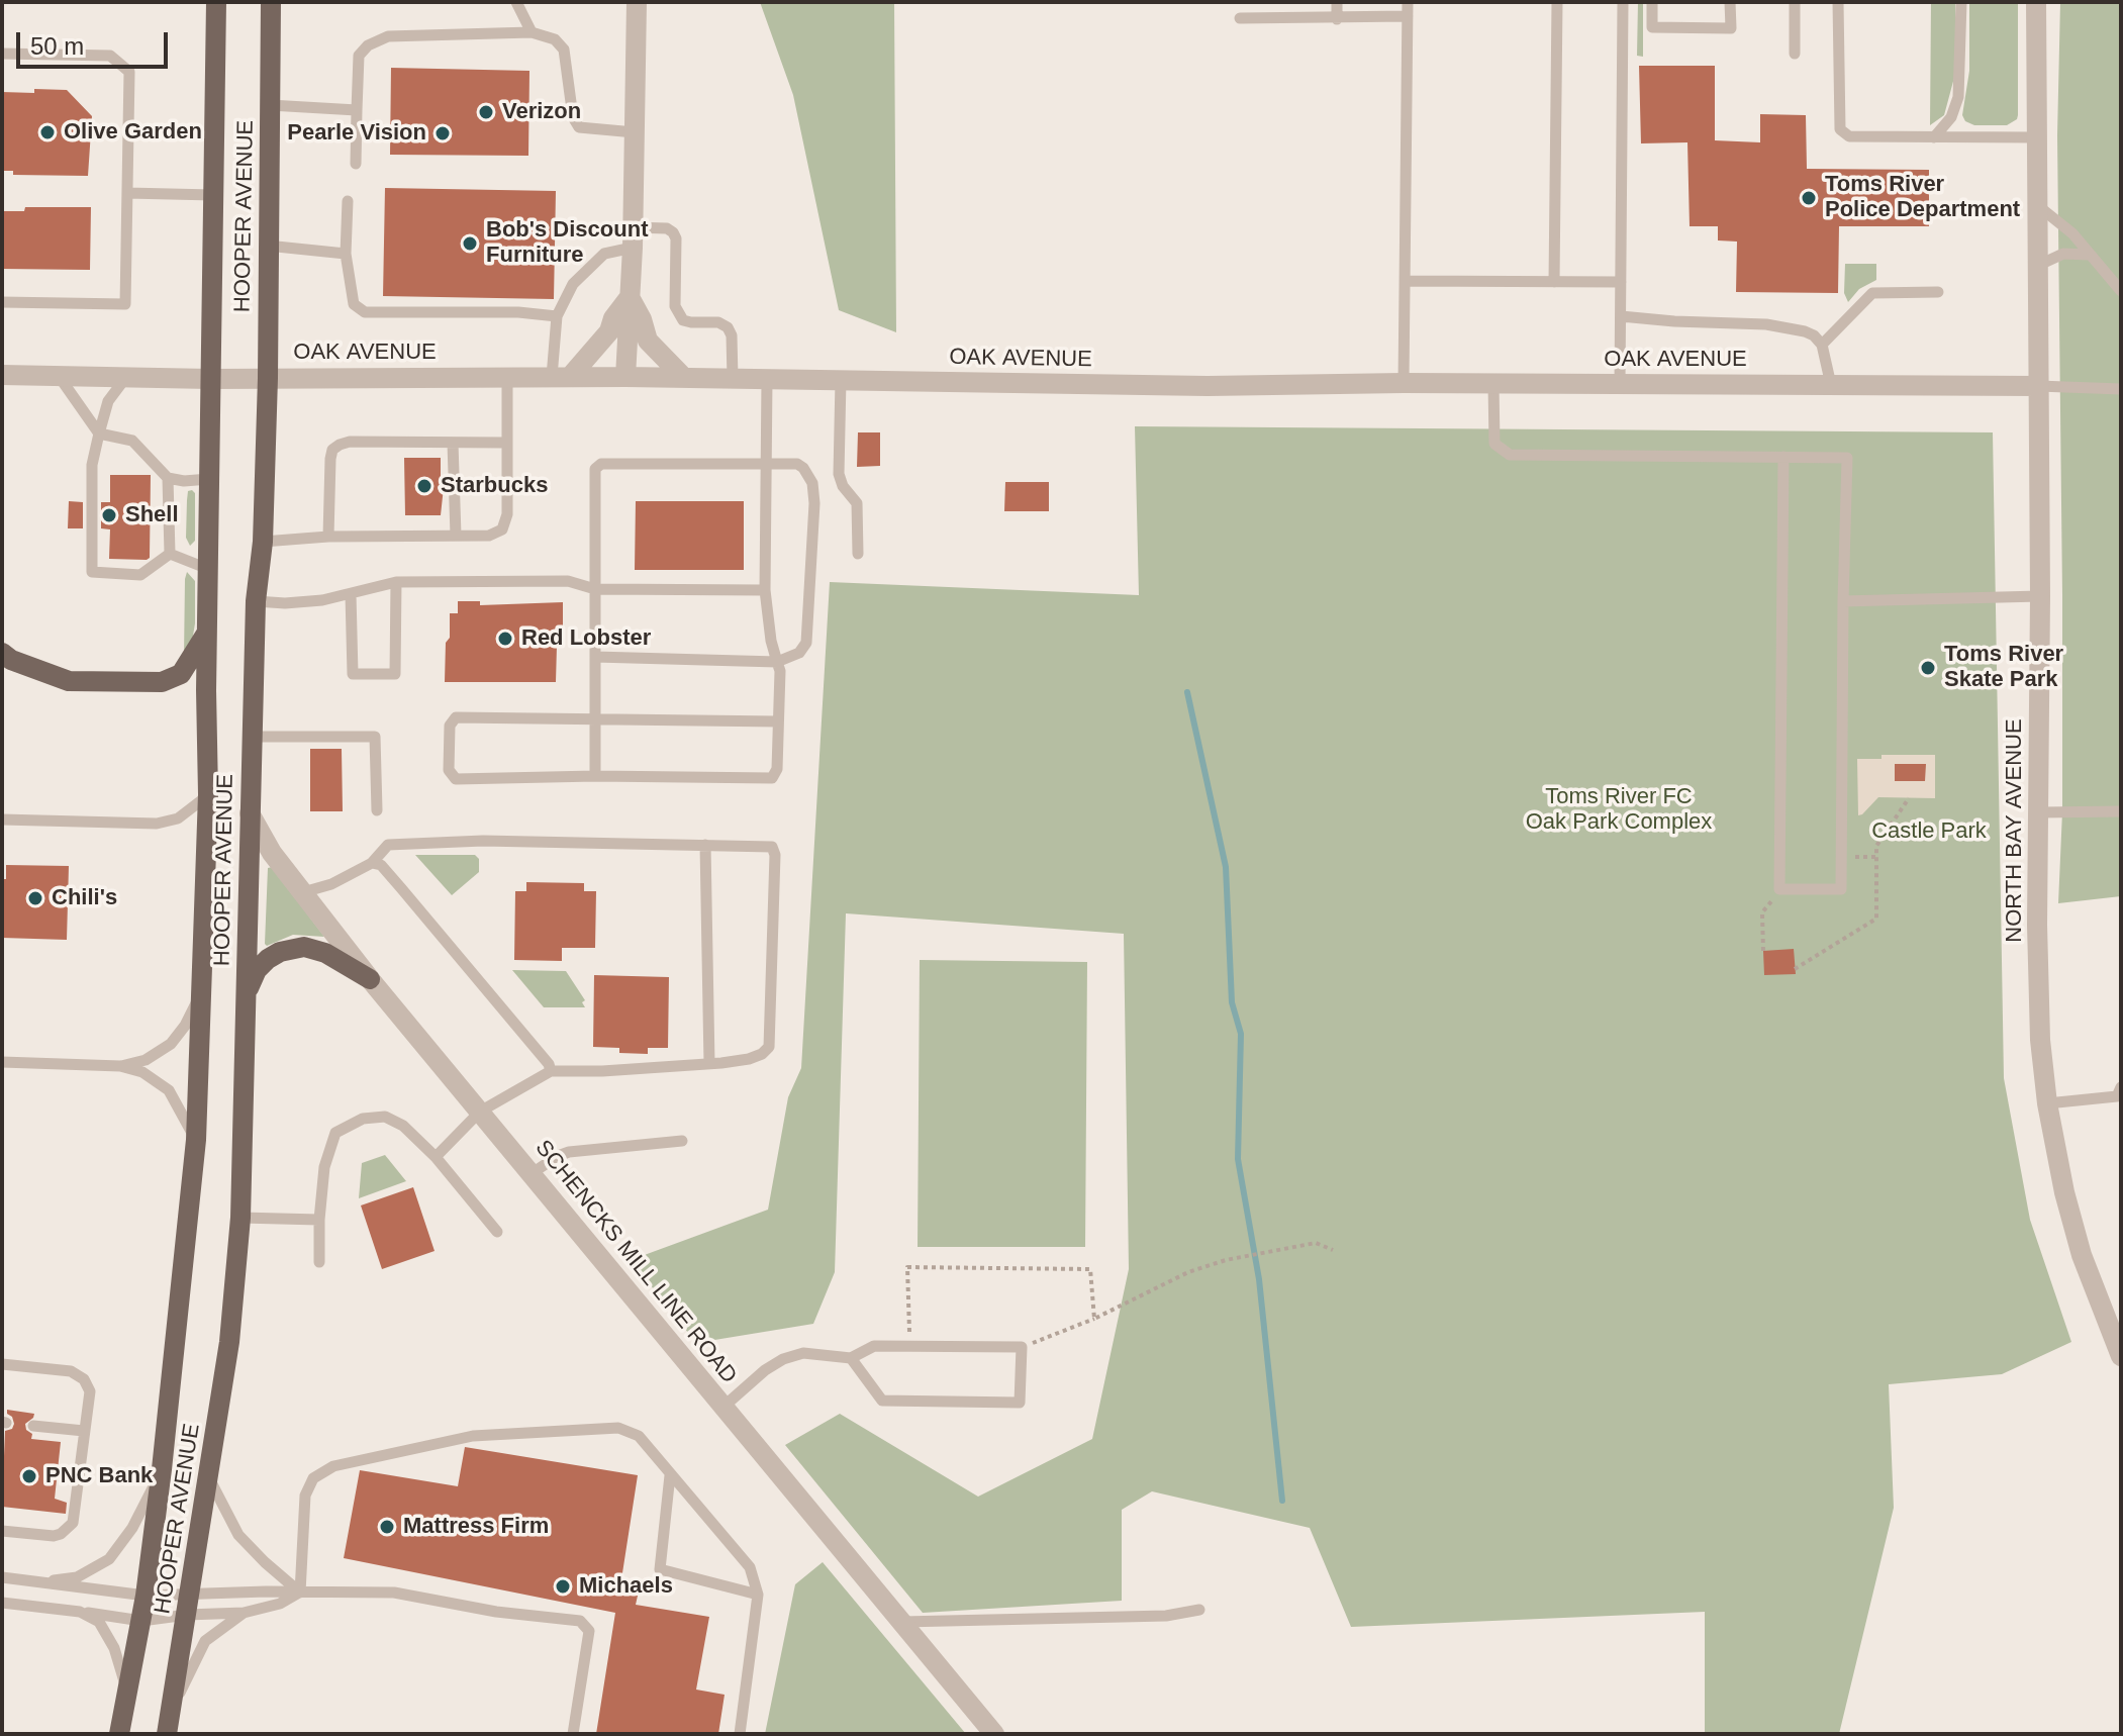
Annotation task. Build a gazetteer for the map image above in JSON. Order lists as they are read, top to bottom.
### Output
{
  "streets": {
    "main road": ["HOOPER AVENUE"],
    "street": ["OAK AVENUE", "NORTH BAY AVENUE", "SCHENCKS MILL LINE ROAD"]
  },
  "crossings": [
    ["HOOPER AVENUE", "OAK AVENUE"],
    ["HOOPER AVENUE", "SCHENCKS MILL LINE ROAD"],
    ["OAK AVENUE", "NORTH BAY AVENUE"]
  ],
  "parks": ["Toms River FC Oak Park Complex", "Castle Park"],
  "places": [
    "Verizon",
    "Olive Garden",
    "Pearle Vision",
    "Toms River Police Department",
    "Bob's Discount Furniture",
    "Starbucks",
    "Shell",
    "Red Lobster",
    "Toms River Skate Park",
    "Chili's",
    "PNC Bank",
    "Mattress Firm",
    "Michaels"
  ],
  "scale_bar": "50 m"
}
